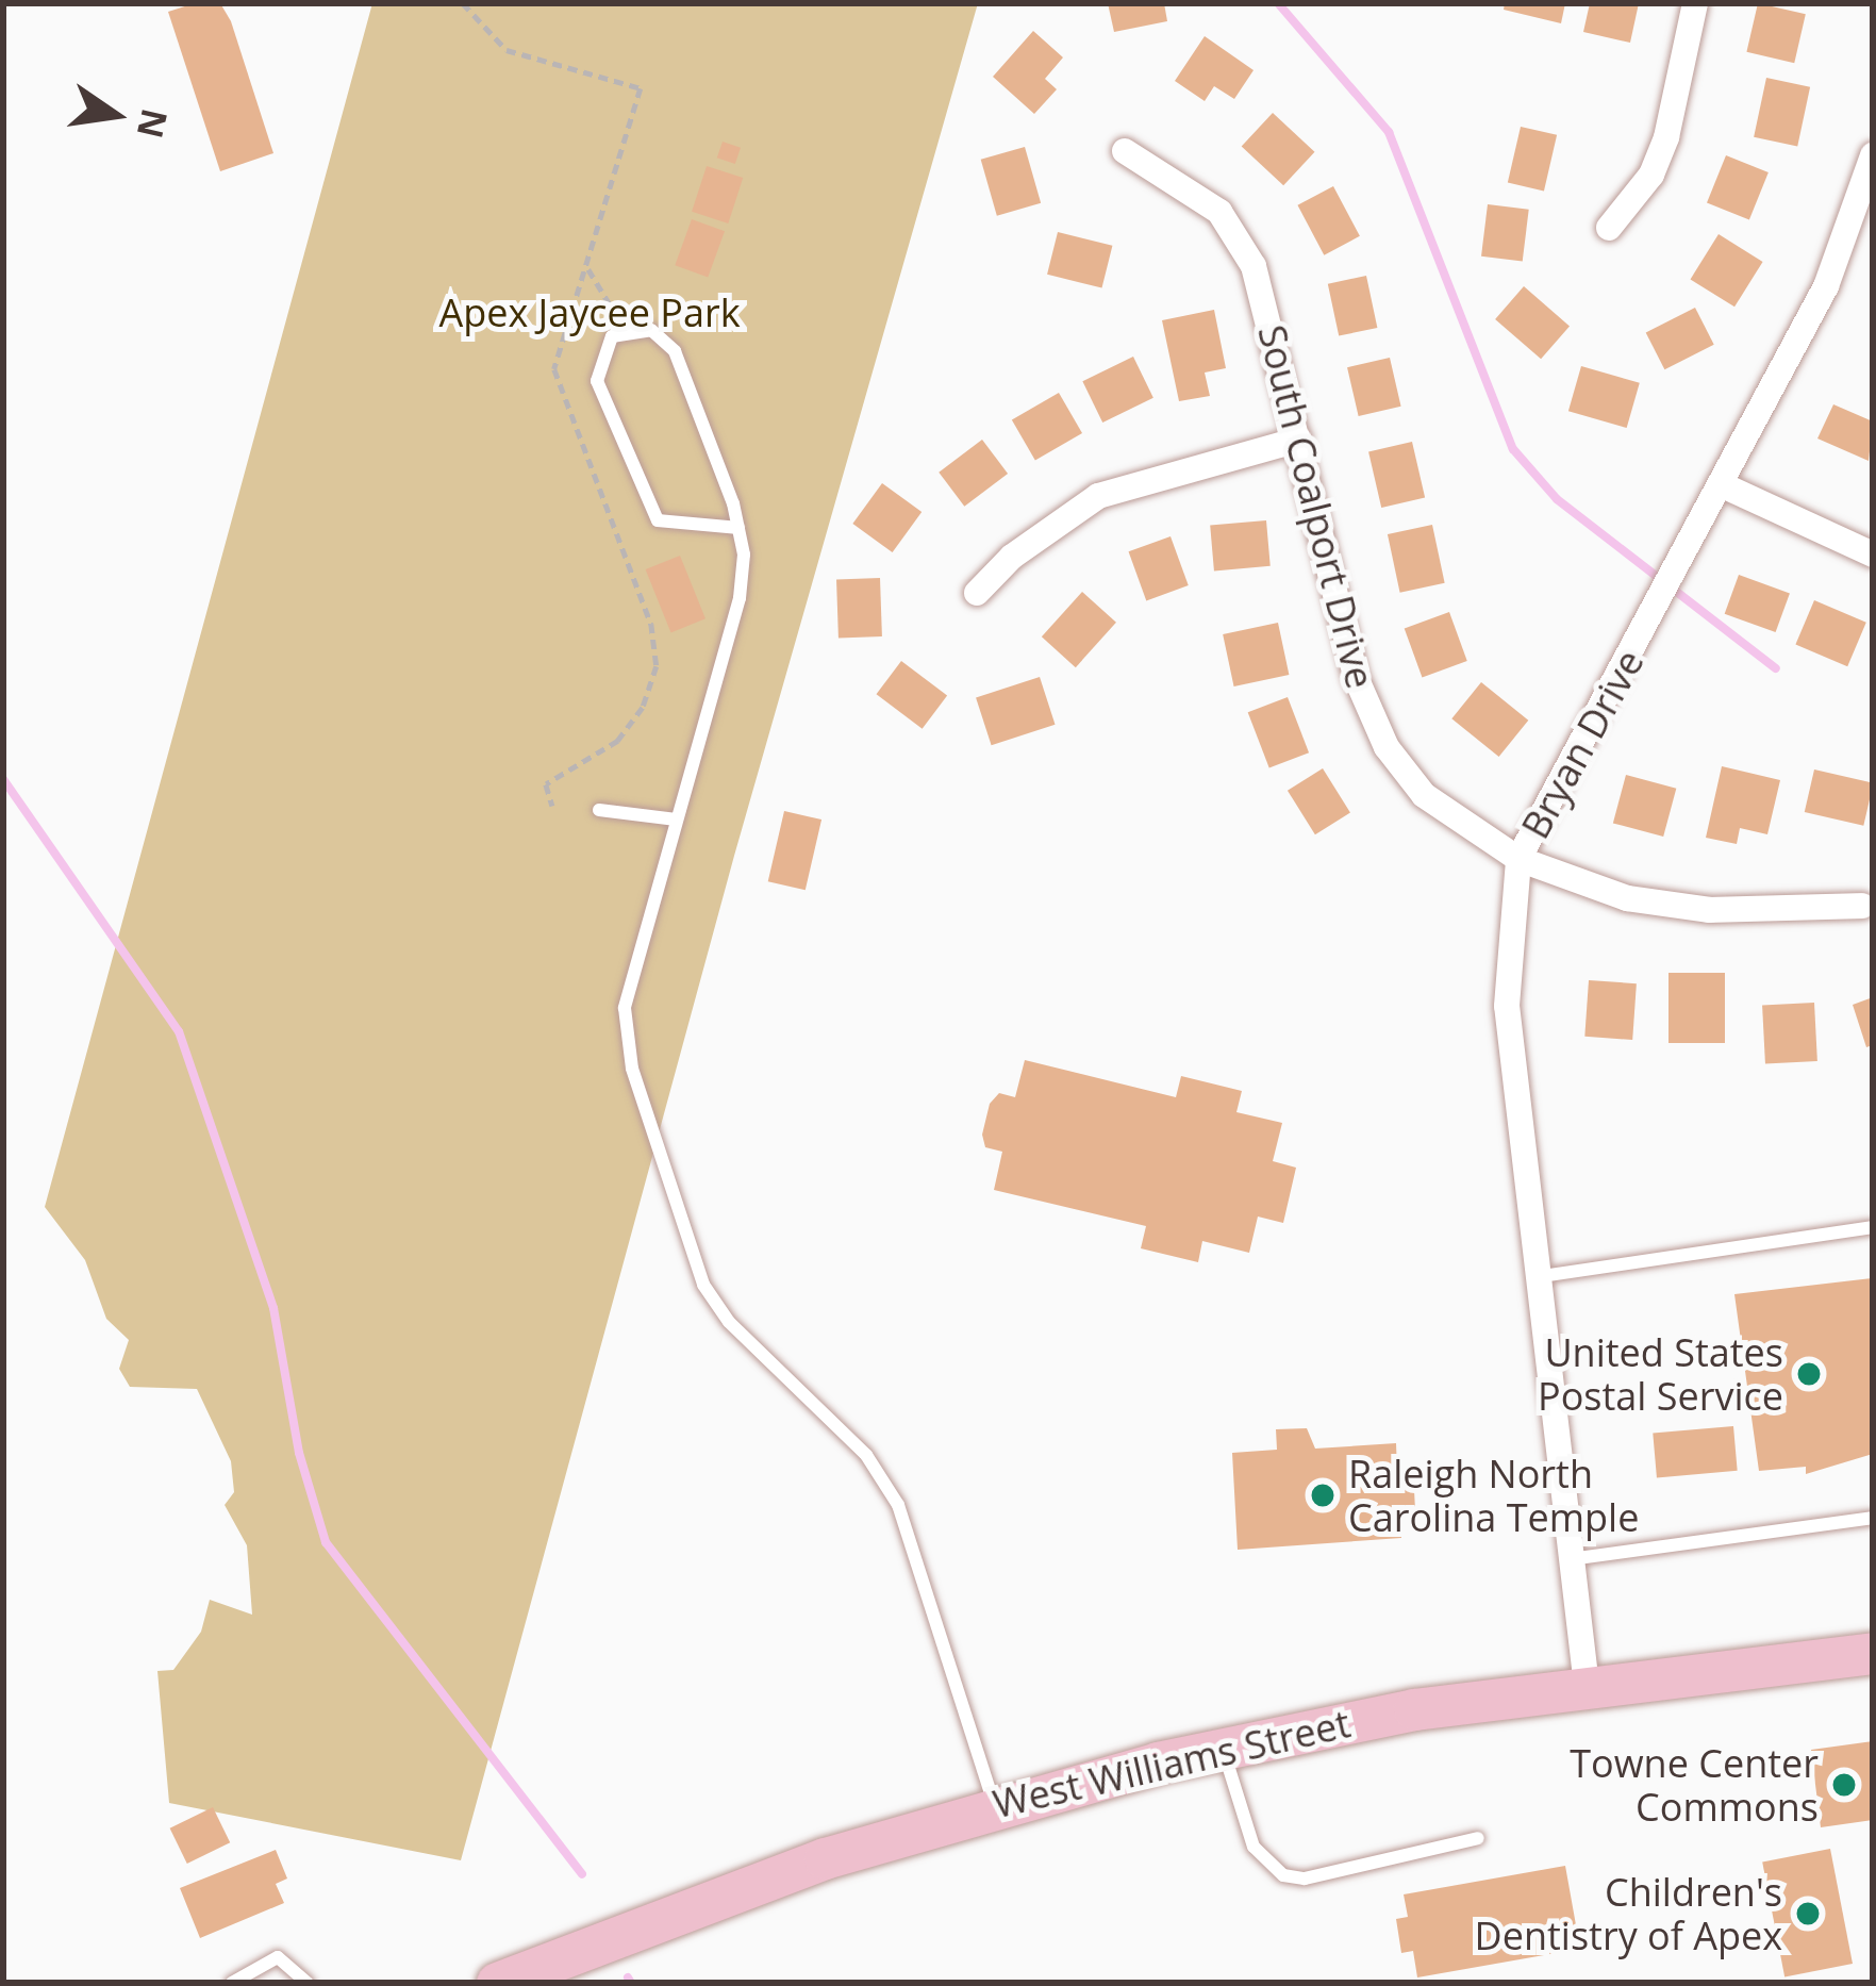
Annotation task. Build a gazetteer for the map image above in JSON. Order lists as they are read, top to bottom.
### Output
{
  "streets": {
    "main road": ["West Williams Street"],
    "street": ["South Coalport Drive", "Bryan Drive"]
  },
  "crossings": [
    ["South Coalport Drive", "Bryan Drive"],
    ["Bryan Drive", "West Williams Street"]
  ],
  "parks": ["Apex Jaycee Park"],
  "places": [
    "United States Postal Service",
    "Raleigh North Carolina Temple",
    "Towne Center Commons",
    "Children's Dentistry of Apex"
  ],
  "north": "right"
}
